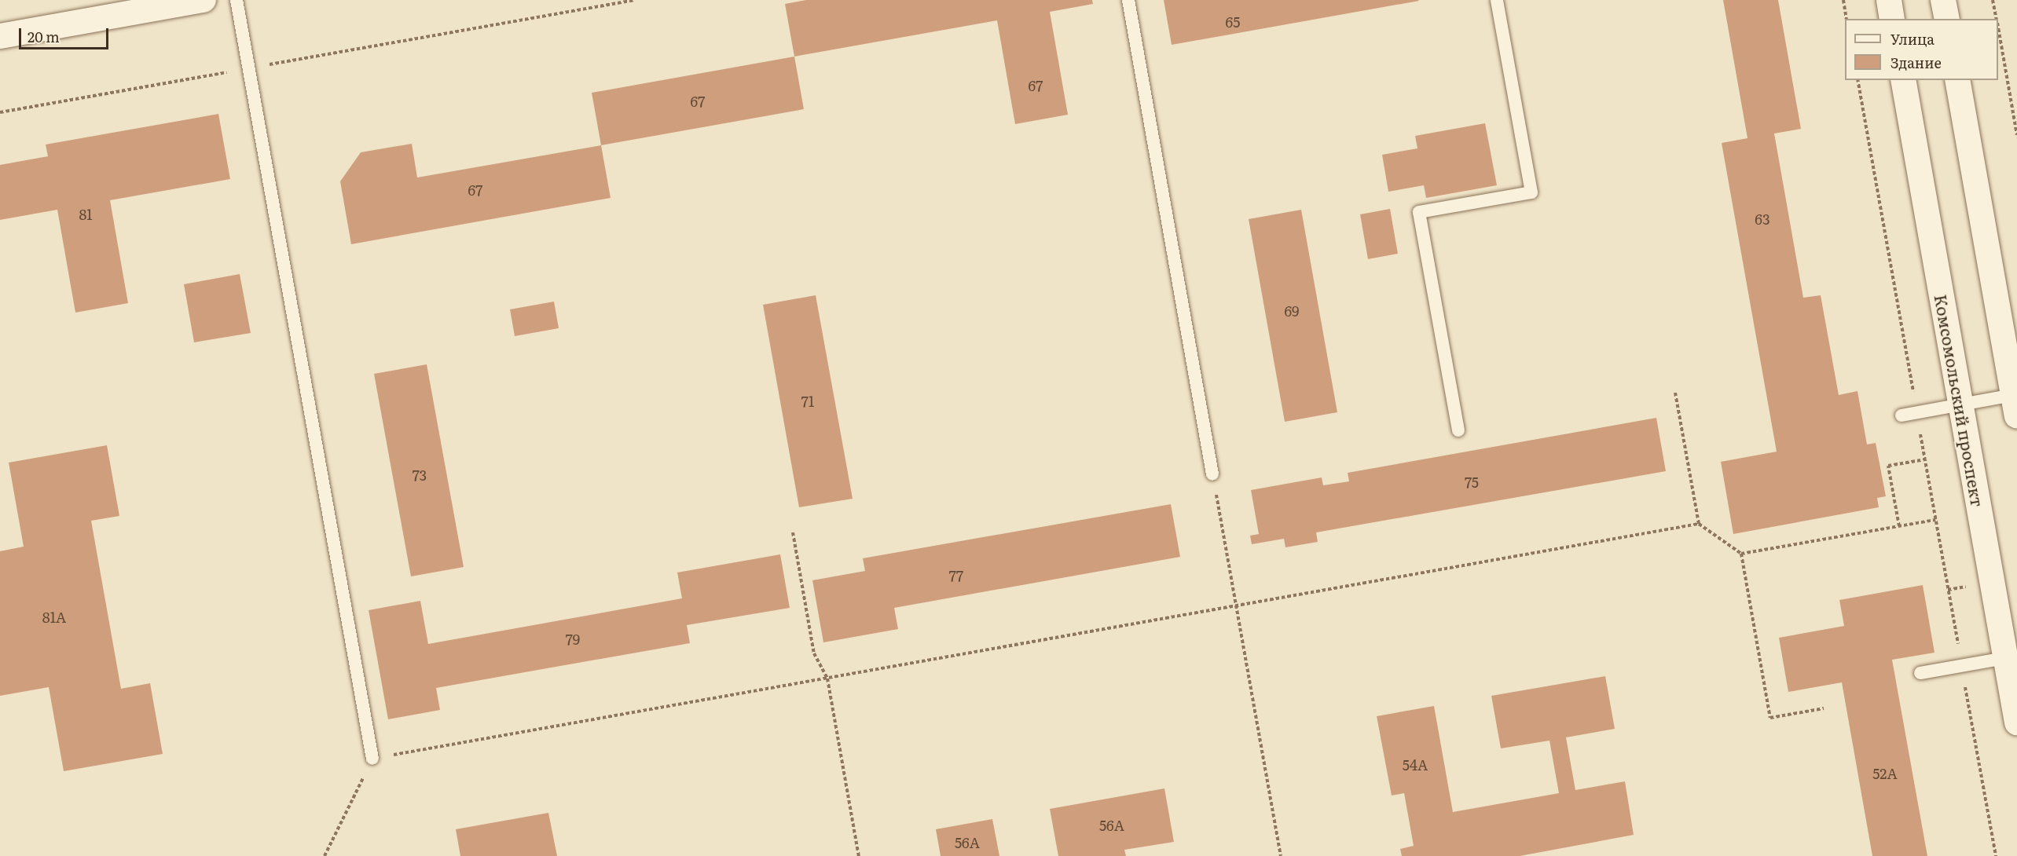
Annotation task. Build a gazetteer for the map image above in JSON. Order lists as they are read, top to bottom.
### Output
{
  "streets": {
    "street": ["Комсомольский проспект"]
  },
  "house_numbers": [
    "65",
    "67",
    "67",
    "67",
    "81",
    "63",
    "69",
    "71",
    "73",
    "75",
    "77",
    "81А",
    "79",
    "54А",
    "52А",
    "56А",
    "56А"
  ],
  "legend": ["Улица", "Здание"],
  "scale_bar": "20 m"
}
